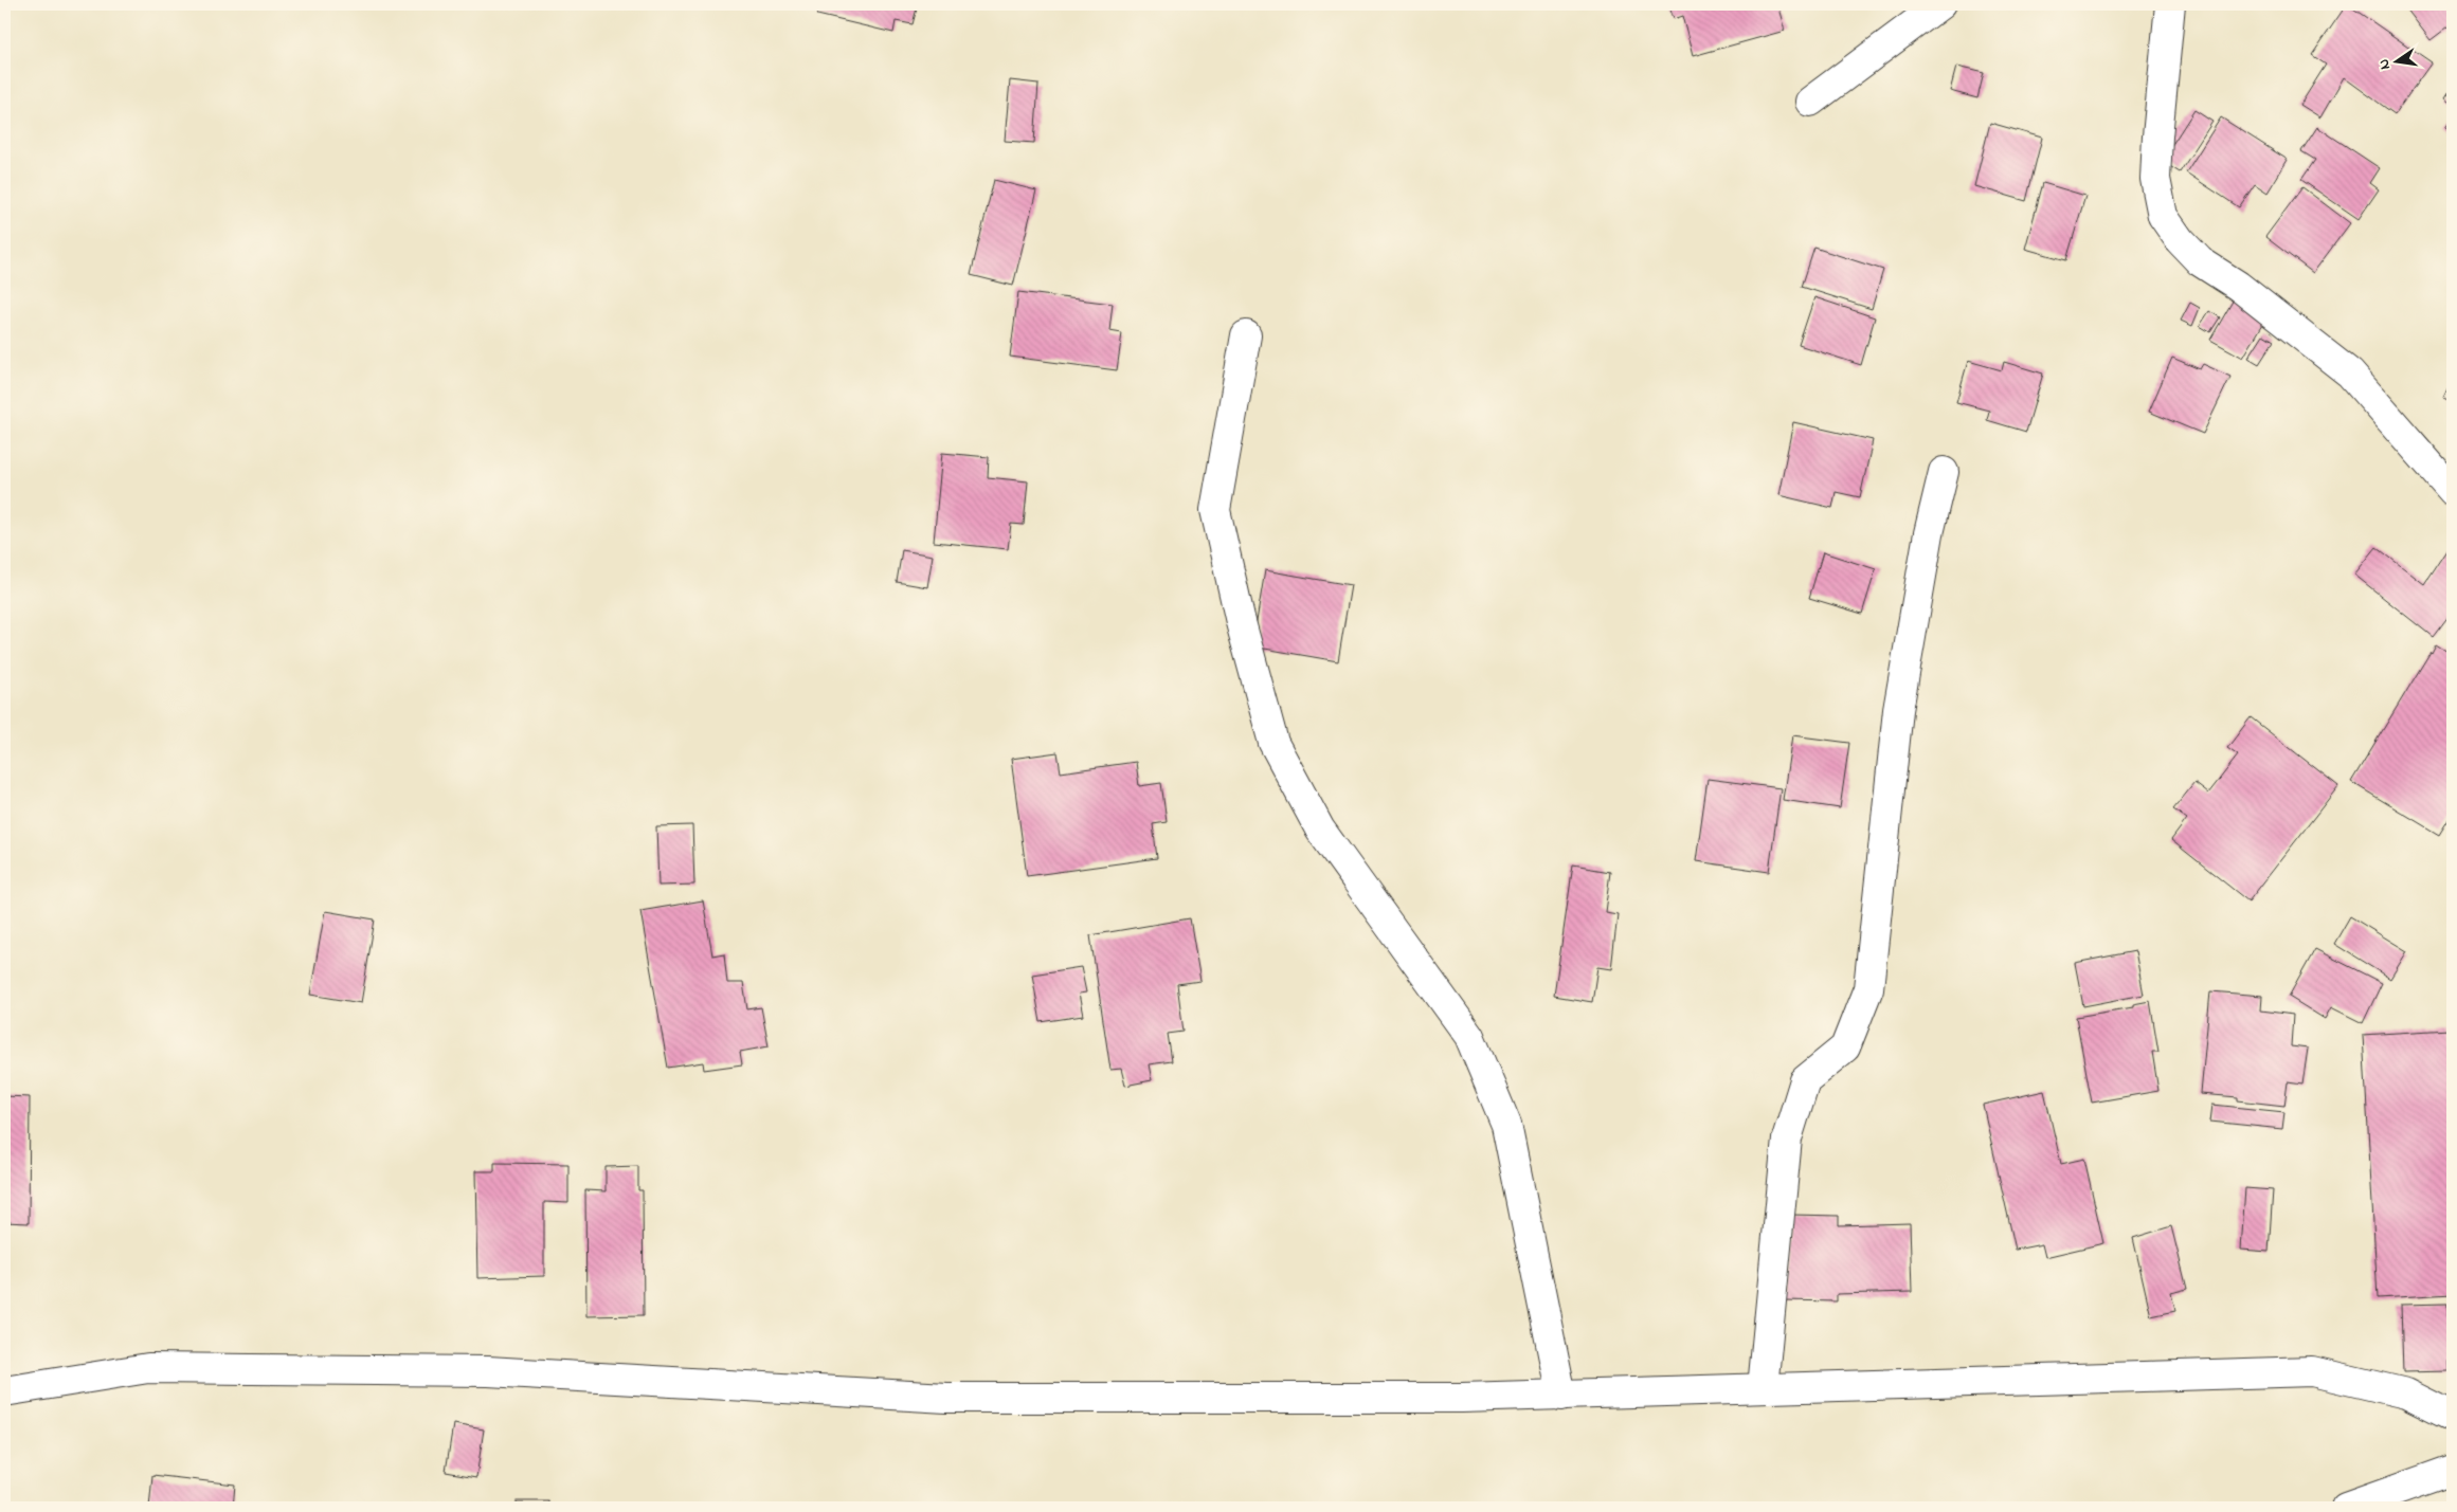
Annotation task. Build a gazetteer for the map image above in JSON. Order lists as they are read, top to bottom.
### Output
{
  "north": "left"
}
